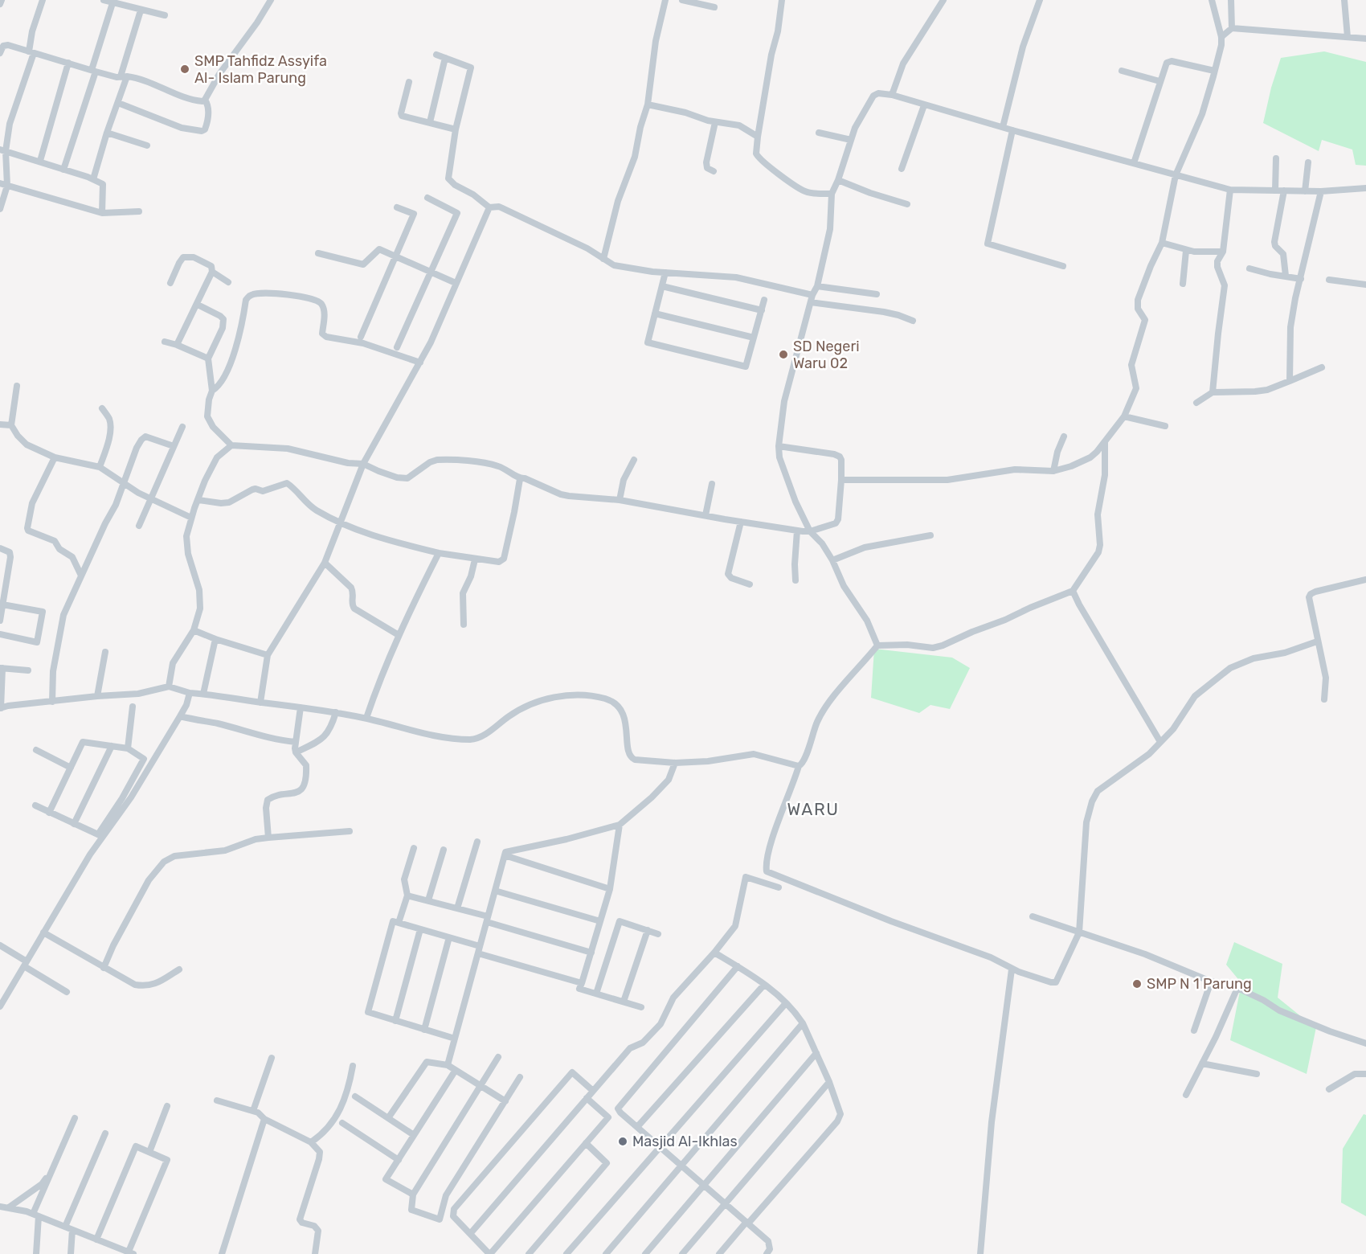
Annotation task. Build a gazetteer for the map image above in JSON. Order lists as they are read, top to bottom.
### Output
{
  "districts": ["WARU"],
  "places": [
    "SMP Tahfidz Assyifa Al- Islam Parung",
    "SD Negeri Waru 02",
    "SMP N 1 Parung",
    "Masjid Al-Ikhlas"
  ]
}
